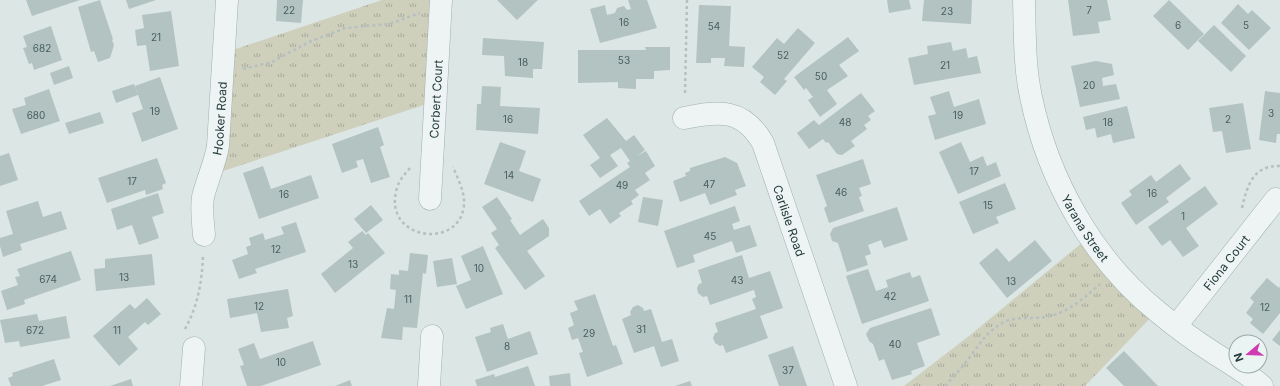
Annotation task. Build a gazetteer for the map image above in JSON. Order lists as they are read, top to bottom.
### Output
{
  "streets": {
    "street": [
      "Corbert Court",
      "Hooker Road",
      "Carlisle Road",
      "Yarana Street",
      "Fiona Court"
    ]
  },
  "crossings": [
    ["Yarana Street", "Fiona Court"]
  ],
  "house_numbers": [
    "22",
    "7",
    "23",
    "16",
    "6",
    "5",
    "54",
    "21",
    "682",
    "52",
    "53",
    "18",
    "21",
    "50",
    "20",
    "19",
    "3",
    "680",
    "19",
    "16",
    "2",
    "48",
    "18",
    "17",
    "14",
    "17",
    "47",
    "49",
    "46",
    "16",
    "16",
    "15",
    "1",
    "45",
    "12",
    "13",
    "10",
    "13",
    "674",
    "43",
    "13",
    "42",
    "11",
    "12",
    "12",
    "31",
    "672",
    "11",
    "29",
    "40",
    "8",
    "10",
    "37"
  ],
  "north": "left"
}
